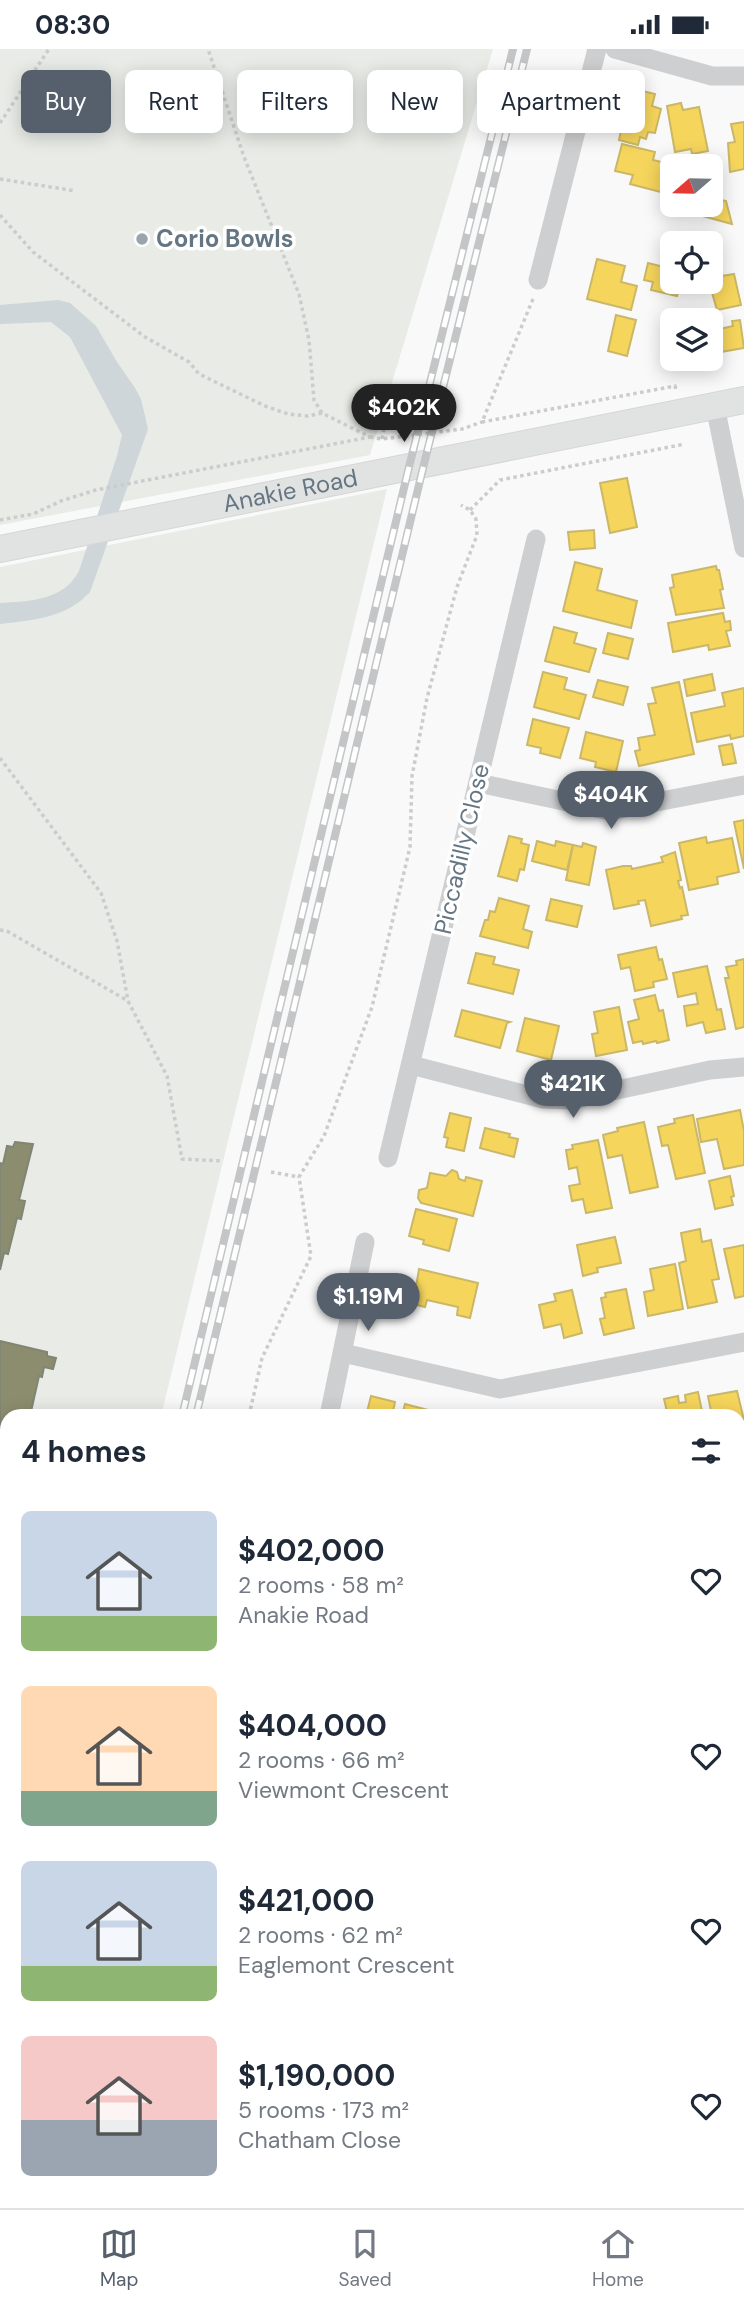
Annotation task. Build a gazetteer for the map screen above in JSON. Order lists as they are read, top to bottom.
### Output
{
  "streets": {
    "main road": ["Anakie Road"],
    "street": ["Piccadilly Close"]
  },
  "places": ["Corio Bowls"],
  "north": "left",
  "page": {
    "status": "08:30",
    "chip": [
      "Buy",
      "Rent",
      "Filters",
      "New",
      "Apartment"
    ],
    "price": [
      "$402K",
      "$404K",
      "$421K",
      "$1.19M"
    ],
    "heading": "4 homes",
    "list": [
      {
        "name": "$402,000",
        "note": "2 rooms · 58 m² · Anakie Road"
      },
      {
        "name": "$404,000",
        "note": "2 rooms · 66 m² · Viewmont Crescent"
      },
      {
        "name": "$421,000",
        "note": "2 rooms · 62 m² · Eaglemont Crescent"
      },
      {
        "name": "$1,190,000",
        "note": "5 rooms · 173 m² · Chatham Close"
      }
    ],
    "tabs": ["Map", "Saved", "Home"]
  }
}
